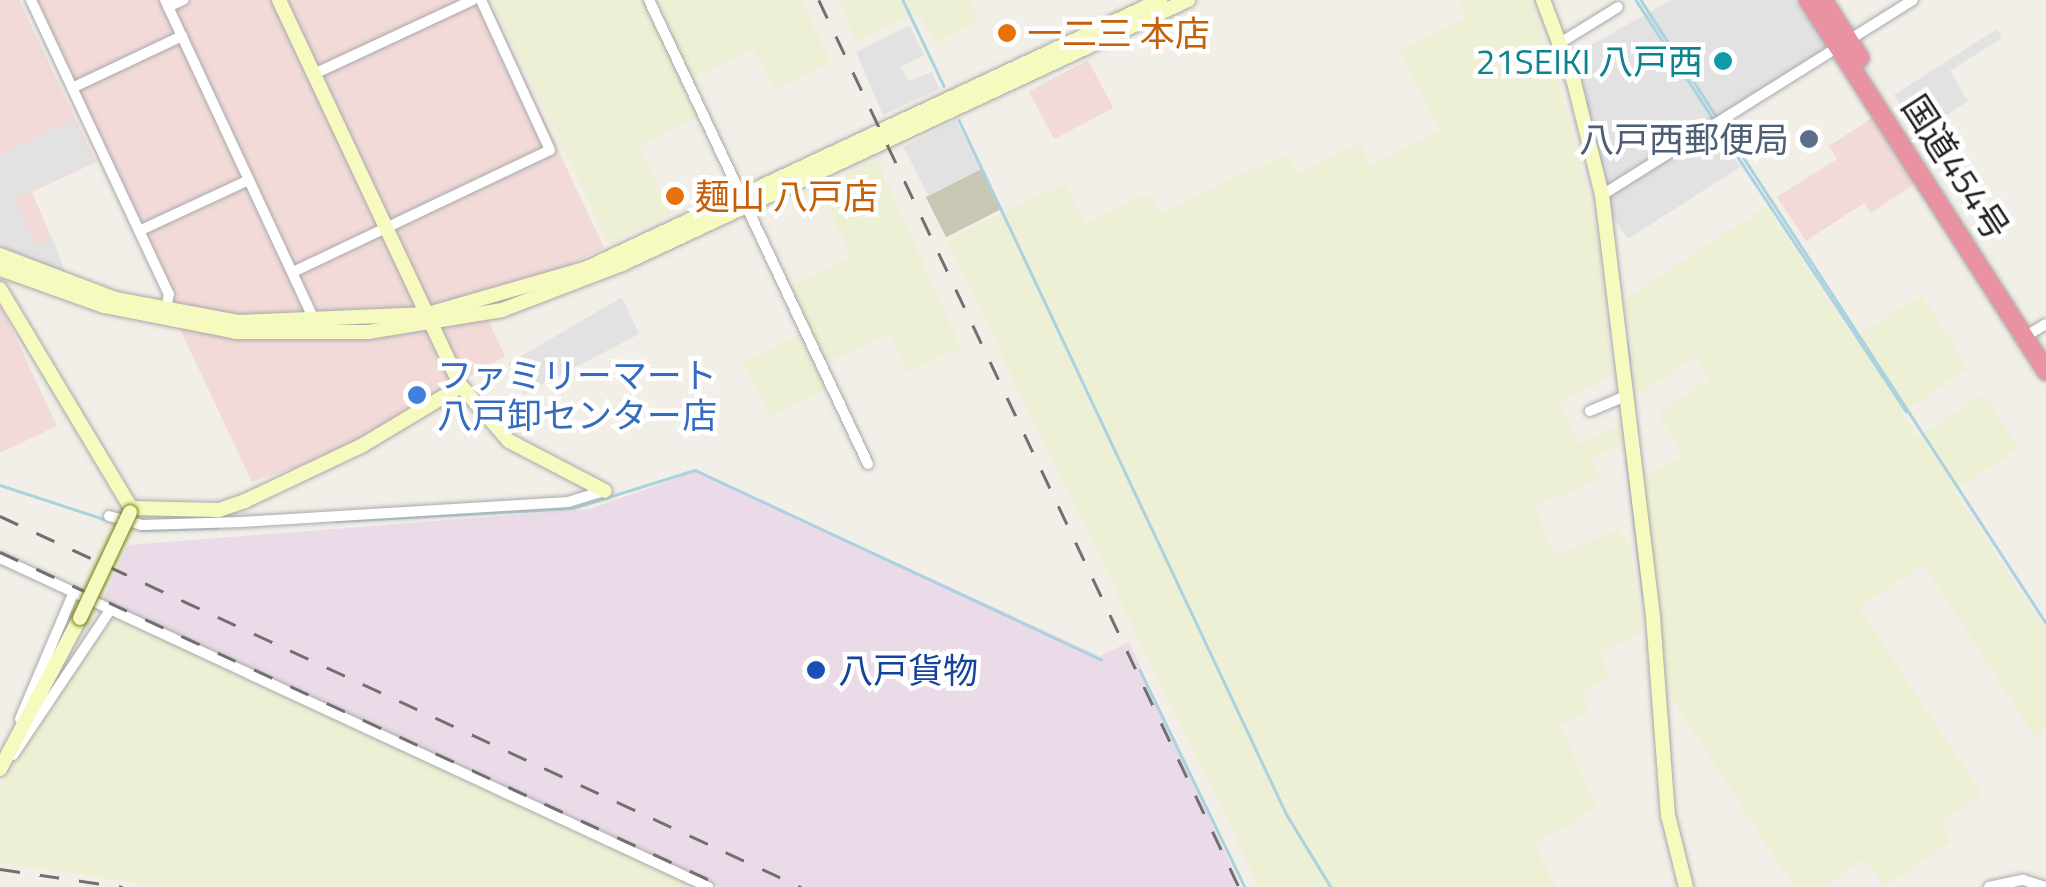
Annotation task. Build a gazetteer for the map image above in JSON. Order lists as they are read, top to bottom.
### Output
{
  "streets": {
    "highway": ["国道454号"]
  },
  "places": [
    "一二三 本店",
    "21SEIKI 八戸西",
    "八戸西郵便局",
    "麺山 八戸店",
    "ファミリーマート 八戸卸センター店",
    "八戸貨物"
  ]
}
